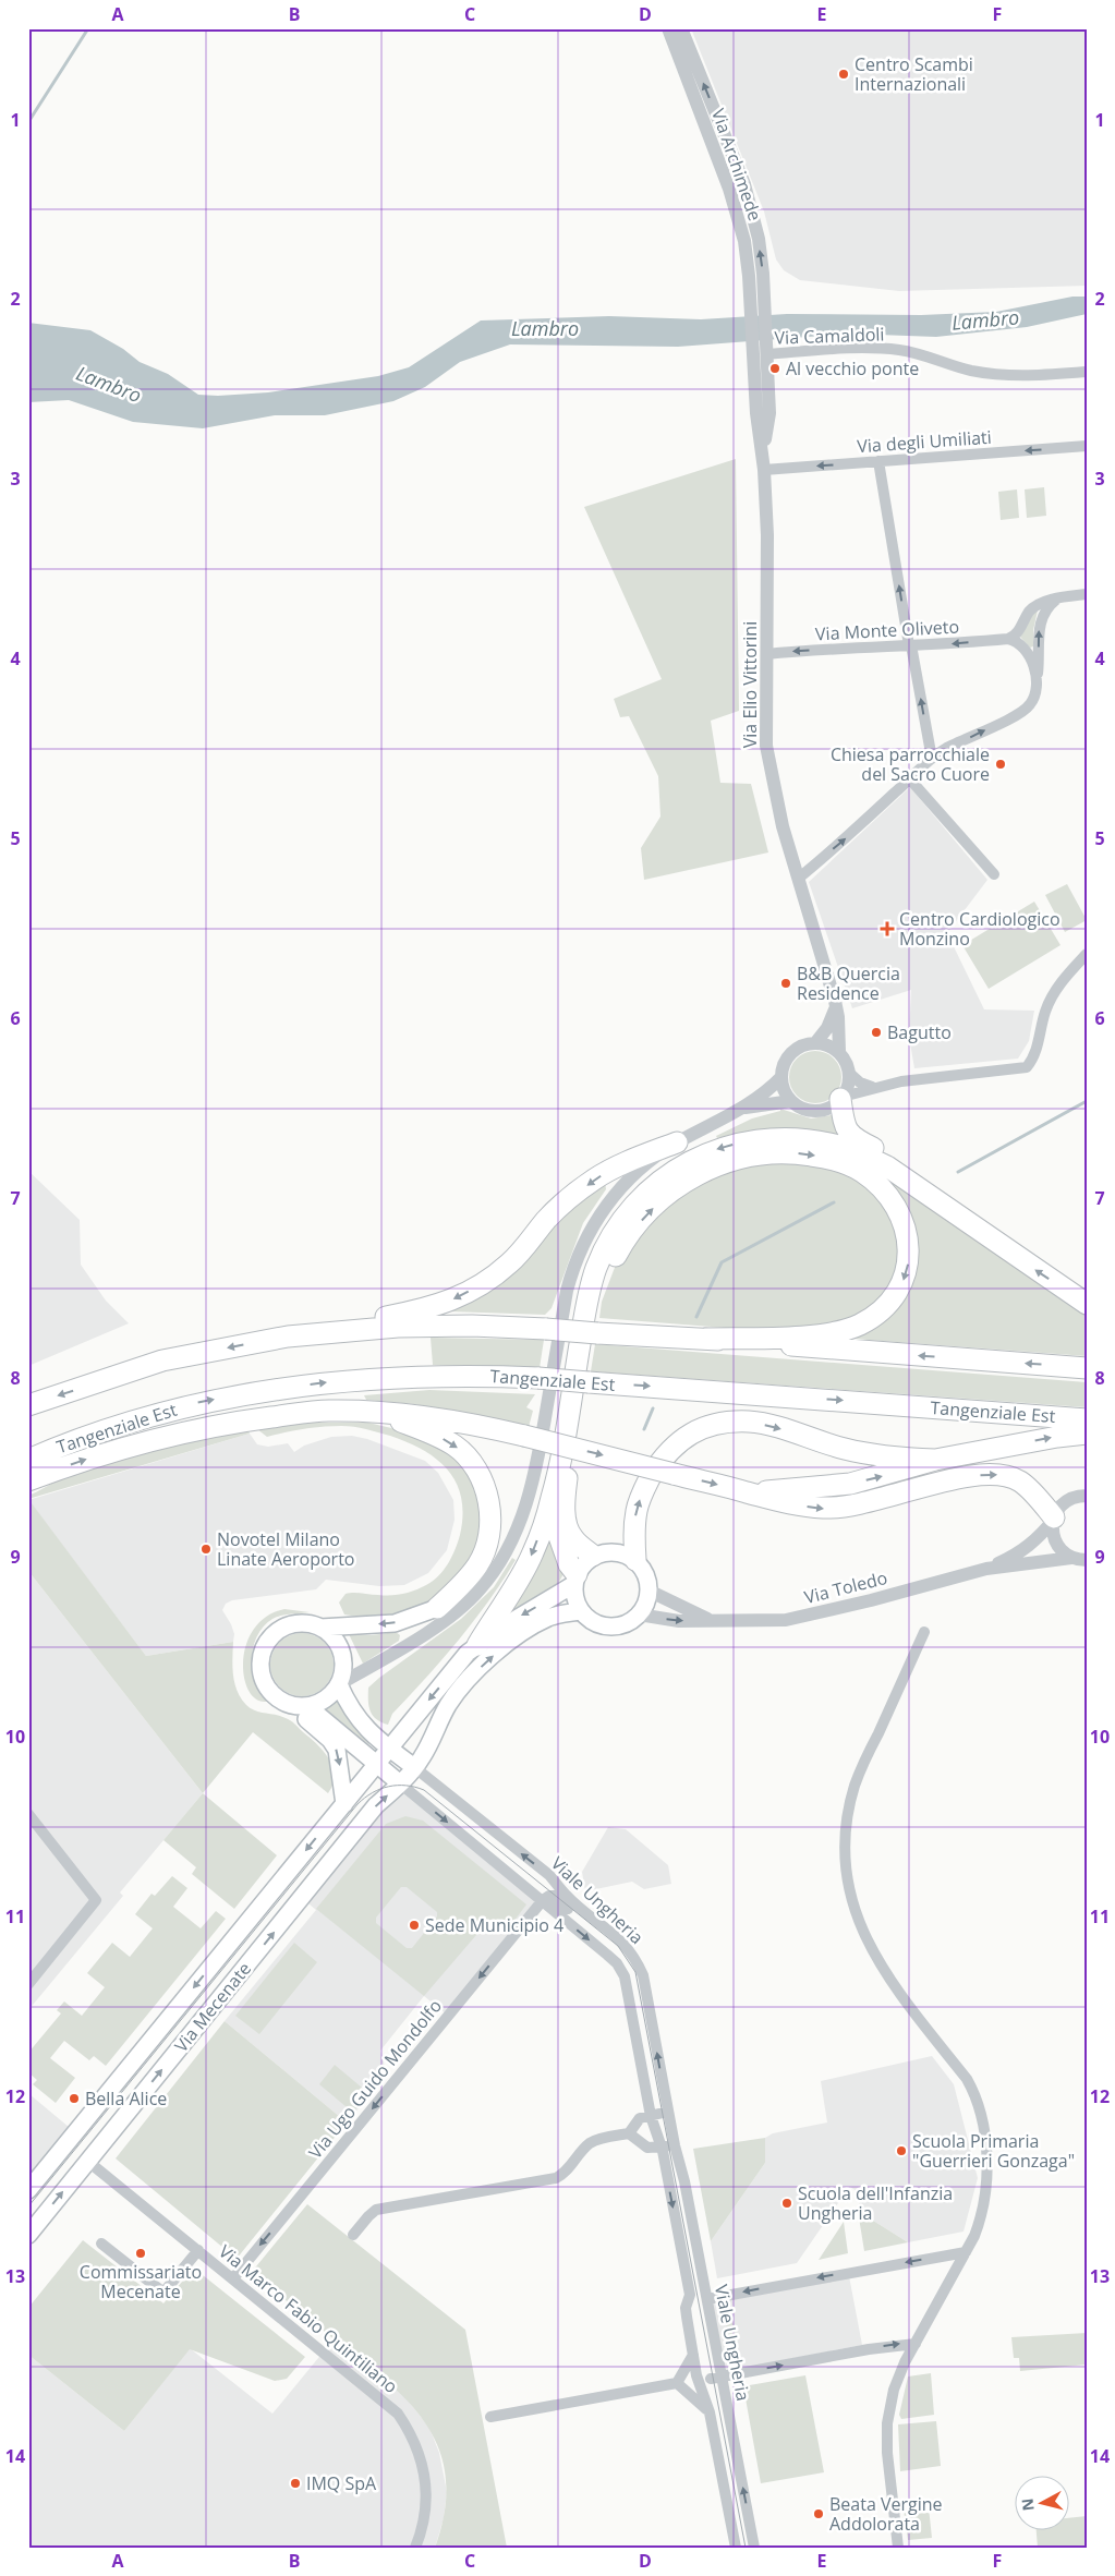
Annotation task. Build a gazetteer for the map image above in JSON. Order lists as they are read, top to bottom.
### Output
{
  "streets": {
    "highway": ["Tangenziale Est"],
    "main road": ["Via Mecenate"],
    "street": [
      "Via Archimede",
      "Via Camaldoli",
      "Via degli Umiliati",
      "Via Monte Oliveto",
      "Via Elio Vittorini",
      "Via Toledo",
      "Viale Ungheria",
      "Via Ugo Guido Mondolfo",
      "Via Marco Fabio Quintiliano"
    ]
  },
  "crossings": [
    ["Via Archimede", "Via Camaldoli"],
    ["Via Archimede", "Via Elio Vittorini"],
    ["Via Camaldoli", "Via Elio Vittorini"],
    ["Via degli Umiliati", "Via Elio Vittorini"],
    ["Via Monte Oliveto", "Via Elio Vittorini"],
    ["Via Toledo", "Via Mecenate"],
    ["Viale Ungheria", "Via Mecenate"],
    ["Viale Ungheria", "Via Ugo Guido Mondolfo"],
    ["Via Mecenate", "Via Marco Fabio Quintiliano"],
    ["Via Ugo Guido Mondolfo", "Via Marco Fabio Quintiliano"]
  ],
  "one_way": ["Via degli Umiliati", "Via Monte Oliveto", "Via Ugo Guido Mondolfo"],
  "water": ["Lambro"],
  "places": {
    "other": [
      "Centro Scambi Internazionali",
      "Al vecchio ponte",
      "Chiesa parrocchiale del Sacro Cuore",
      "B&B Quercia Residence",
      "Bagutto",
      "Novotel Milano Linate Aeroporto",
      "Sede Municipio 4",
      "Bella Alice",
      "Scuola Primaria \"Guerrieri Gonzaga\"",
      "Scuola dell'Infanzia Ungheria",
      "Commissariato Mecenate",
      "IMQ SpA",
      "Beata Vergine Addolorata"
    ],
    "health": ["Centro Cardiologico Monzino"]
  },
  "north": "left",
  "grid": {
    "columns": [
      "A",
      "B",
      "C",
      "D",
      "E",
      "F"
    ],
    "rows": [
      "1",
      "2",
      "3",
      "4",
      "5",
      "6",
      "7",
      "8",
      "9",
      "10",
      "11",
      "12",
      "13",
      "14"
    ]
  }
}
